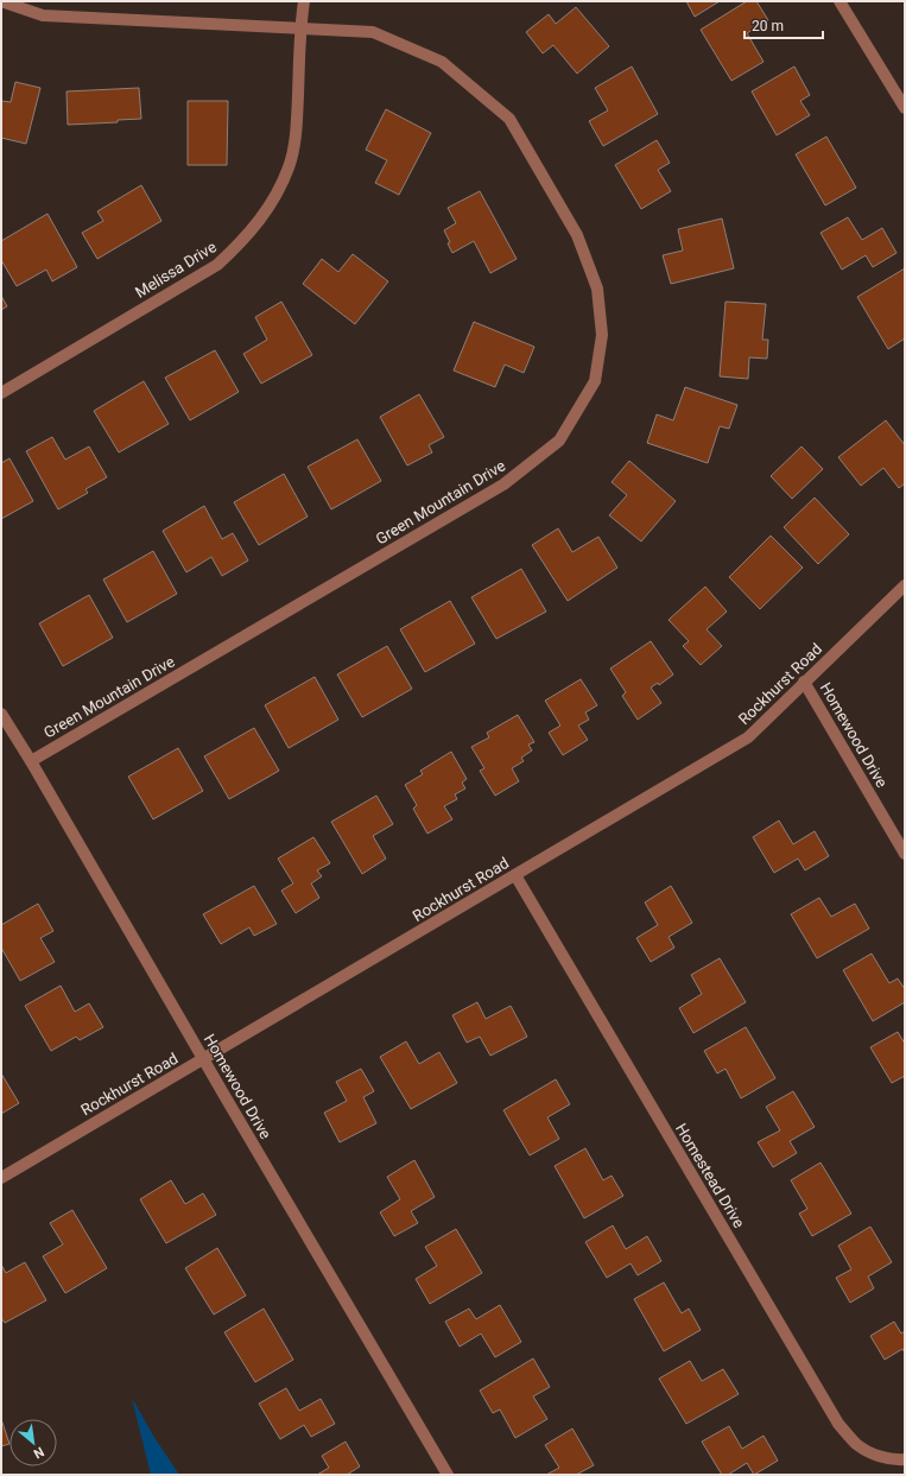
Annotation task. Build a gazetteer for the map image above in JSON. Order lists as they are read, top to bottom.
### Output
{
  "streets": {
    "street": [
      "Melissa Drive",
      "Green Mountain Drive",
      "Rockhurst Road",
      "Homewood Drive",
      "Homestead Drive"
    ]
  },
  "crossings": [
    ["Melissa Drive", "Green Mountain Drive"],
    ["Green Mountain Drive", "Homewood Drive"],
    ["Rockhurst Road", "Homewood Drive"],
    ["Rockhurst Road", "Homestead Drive"]
  ],
  "scale_bar": "20 m",
  "north": "bottom right"
}
